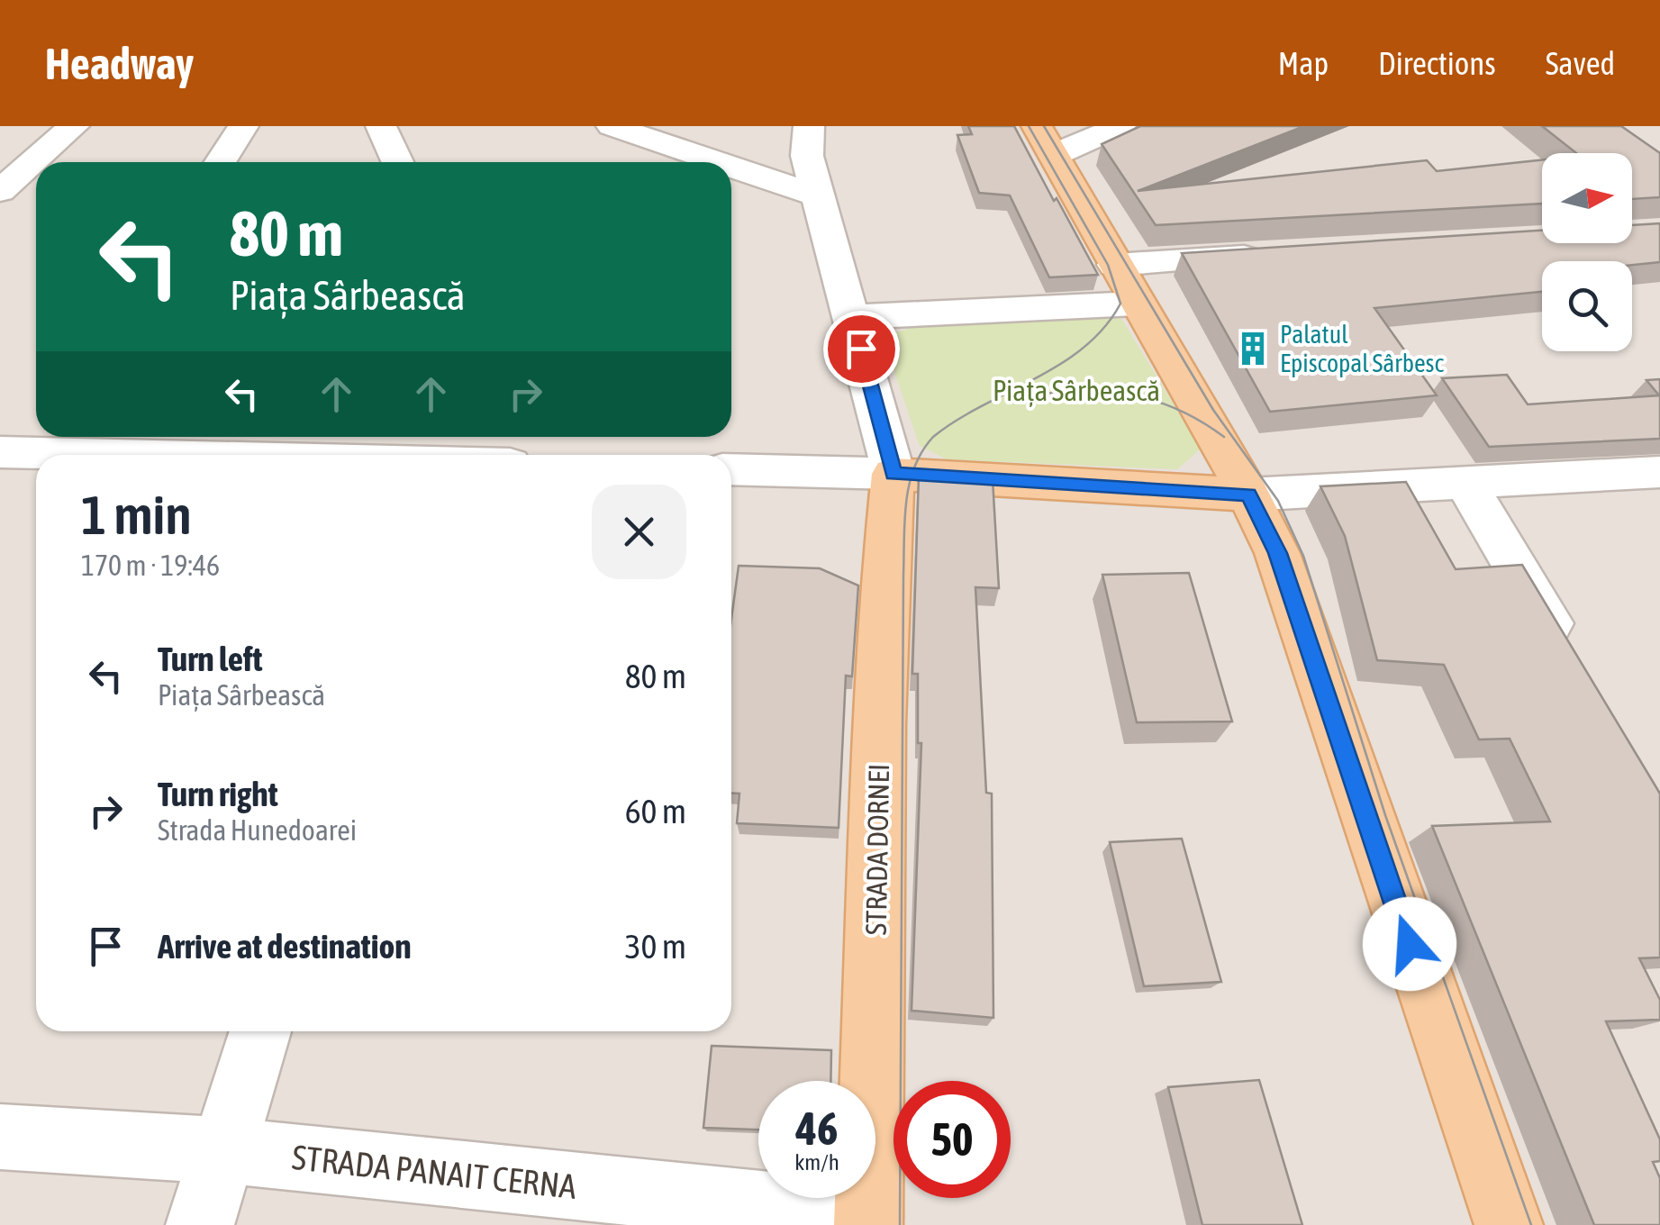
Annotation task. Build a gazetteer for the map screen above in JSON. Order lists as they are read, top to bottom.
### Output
{
  "streets": {
    "main road": ["STRADA DORNEI"],
    "street": ["STRADA PANAIT CERNA"]
  },
  "crossings": [
    ["STRADA DORNEI", "STRADA PANAIT CERNA"]
  ],
  "parks": ["Piața Sârbească"],
  "places": {
    "building": ["Palatul Episcopal Sârbesc"]
  },
  "north": "right",
  "page": {
    "header": "Headway",
    "nav": ["Map", "Directions", "Saved"],
    "turn": ["80 m", "Piața Sârbească"],
    "heading": ["1 min", "170 m · 19:46"],
    "list": [
      {
        "name": "Turn left",
        "note": "Piața Sârbească",
        "value": "80 m"
      },
      {
        "name": "Turn right",
        "note": "Strada Hunedoarei",
        "value": "60 m"
      },
      {
        "name": "Arrive at destination",
        "value": "30 m"
      }
    ],
    "speed": "46 km/h",
    "limit": "50"
  }
}
